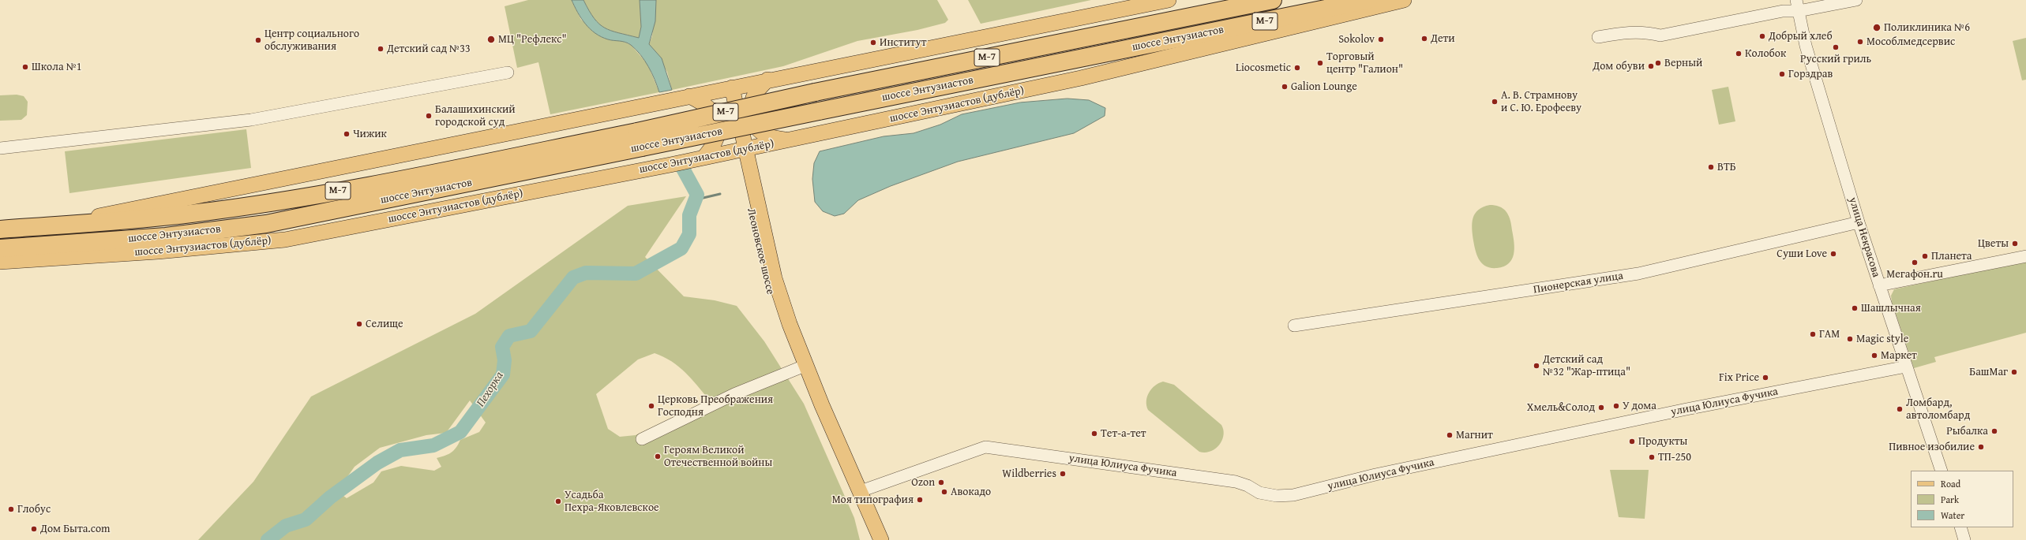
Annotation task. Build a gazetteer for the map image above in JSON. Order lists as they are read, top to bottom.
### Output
{
  "streets": {
    "highway": ["М-7", "шоссе Энтузиастов"],
    "main road": ["шоссе Энтузиастов (дублёр)", "Леоновское шоссе"],
    "street": ["улица Некрасова", "Пионерская улица", "улица Юлиуса Фучика"]
  },
  "crossings": [
    ["шоссе Энтузиастов (дублёр)", "Леоновское шоссе"],
    ["улица Некрасова", "Пионерская улица"],
    ["улица Некрасова", "улица Юлиуса Фучика"],
    ["Леоновское шоссе", "улица Юлиуса Фучика"]
  ],
  "water": ["Пехорка"],
  "places": [
    "Поликлиника №6",
    "Добрый хлеб",
    "Дети",
    "МЦ \"Рефлекс\"",
    "Sokolov",
    "Центр социального обслуживания",
    "Мособлмедсервис",
    "Институт",
    "Русский гриль",
    "Детский сад №33",
    "Колобок",
    "Торговый центр \"Галион\"",
    "Верный",
    "Дом обуви",
    "Школа №1",
    "Liocosmetic",
    "Горздрав",
    "Galion Lounge",
    "А. В. Страмнову и С. Ю. Ерофееву",
    "Балашихинский городской суд",
    "Чижик",
    "ВТБ",
    "Цветы",
    "Суши Love",
    "Планета",
    "Мегафон.ru",
    "Шашлычная",
    "Селище",
    "ГАМ",
    "Magic style",
    "Маркет",
    "Детский сад №32 \"Жар-птица\"",
    "БашМаг",
    "Fix Price",
    "Церковь Преображения Господня",
    "У дома",
    "Хмель&Солод",
    "Ломбард, автоломбард",
    "Рыбалка",
    "Тет-а-тет",
    "Магнит",
    "Продукты",
    "Пивное изобилие",
    "Героям Великой Отечественной войны",
    "ТП-250",
    "Wildberries",
    "Ozon",
    "Авокадо",
    "Моя типография",
    "Усадьба Пехра-Яковлевское",
    "Глобус",
    "Дом Быта.com"
  ],
  "legend": ["Road", "Park", "Water"]
}
